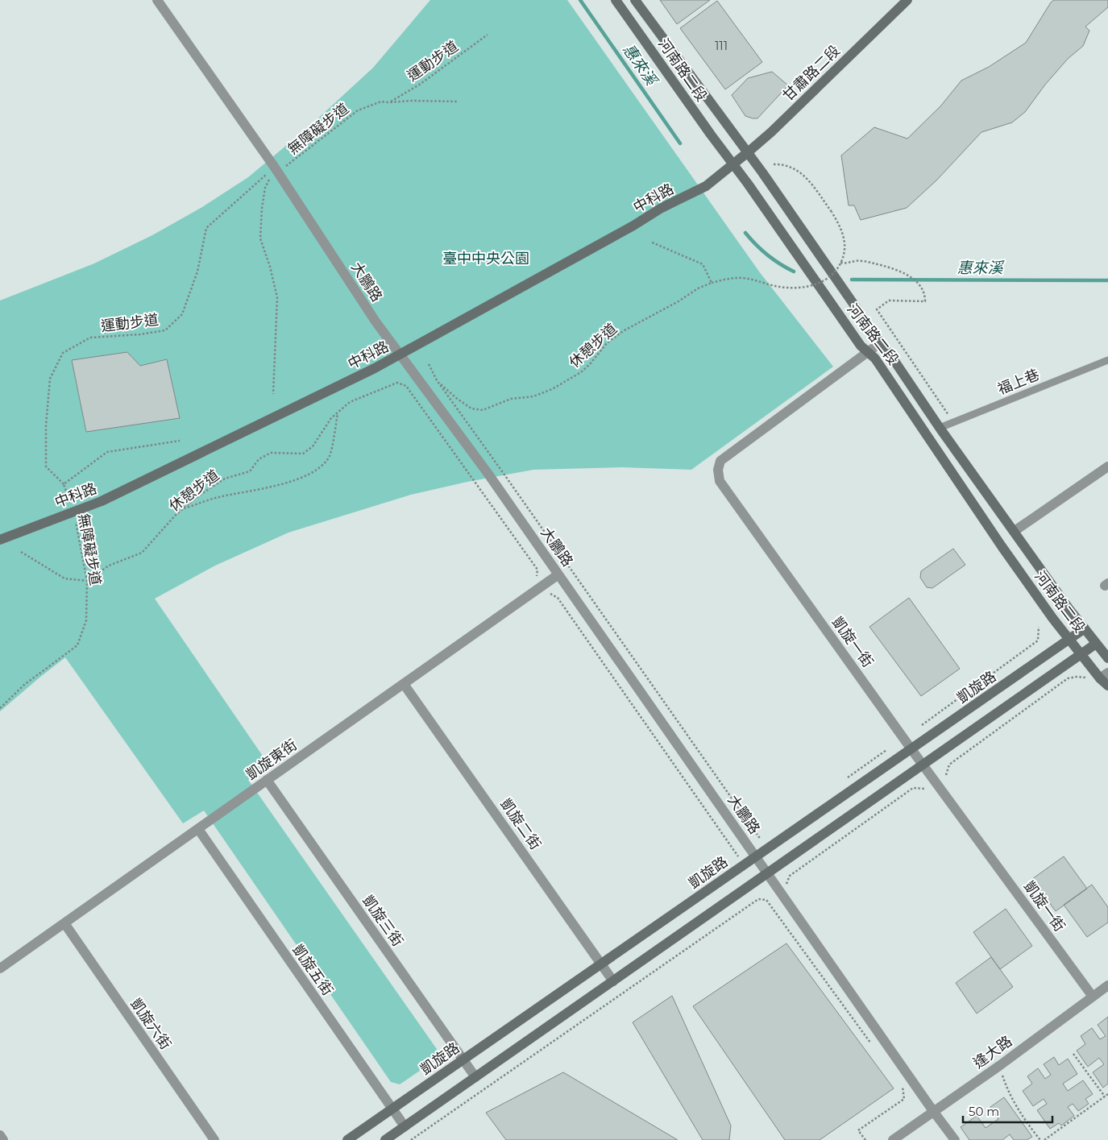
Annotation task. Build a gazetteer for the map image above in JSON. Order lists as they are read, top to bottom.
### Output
{
  "streets": {
    "street": [
      "河南路二段",
      "甘肅路二段",
      "中科路",
      "大鵬路",
      "凱旋一街",
      "凱旋路",
      "凱旋東街",
      "凱旋二街",
      "凱旋三街",
      "凱旋五街",
      "凱旋六街",
      "逢大路"
    ],
    "lane": ["福上巷"],
    "path": ["運動步道", "無障礙步道", "休憩步道"]
  },
  "crossings": [
    ["運動步道", "無障礙步道"],
    ["運動步道", "大鵬路"],
    ["河南路二段", "甘肅路二段"],
    ["河南路二段", "中科路"],
    ["河南路二段", "福上巷"],
    ["河南路二段", "凱旋一街"],
    ["河南路二段", "凱旋路"],
    ["甘肅路二段", "中科路"],
    ["無障礙步道", "中科路"],
    ["無障礙步道", "大鵬路"],
    ["無障礙步道", "休憩步道"],
    ["中科路", "大鵬路"],
    ["大鵬路", "凱旋路"],
    ["大鵬路", "凱旋東街"],
    ["大鵬路", "逢大路"],
    ["凱旋一街", "凱旋路"],
    ["凱旋一街", "逢大路"],
    ["凱旋路", "凱旋二街"],
    ["凱旋路", "凱旋三街"],
    ["凱旋路", "凱旋五街"],
    ["凱旋東街", "凱旋二街"],
    ["凱旋東街", "凱旋三街"],
    ["凱旋東街", "凱旋五街"],
    ["凱旋東街", "凱旋六街"]
  ],
  "water": ["惠來溪"],
  "parks": ["臺中中央公園"],
  "house_numbers": ["111"],
  "scale_bar": "50 m"
}
